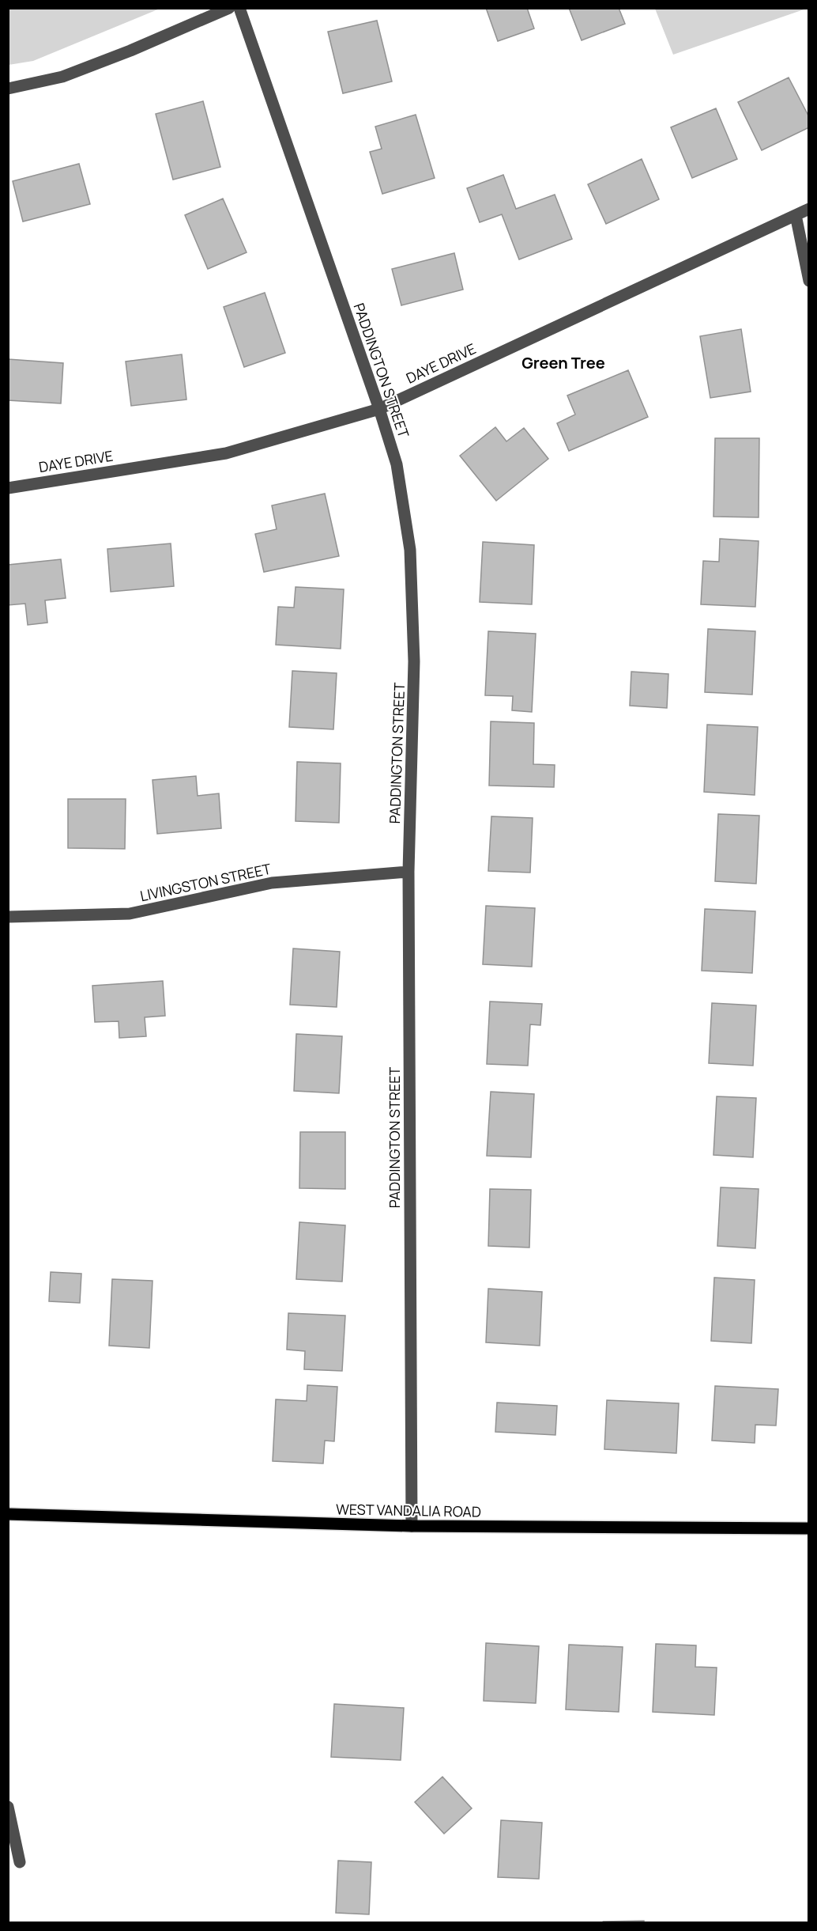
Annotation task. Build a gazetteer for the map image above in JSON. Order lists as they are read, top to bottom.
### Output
{
  "streets": {
    "main road": ["WEST VANDALIA ROAD"],
    "street": ["DAYE DRIVE", "PADDINGTON STREET", "LIVINGSTON STREET"]
  },
  "crossings": [
    ["DAYE DRIVE", "PADDINGTON STREET"],
    ["PADDINGTON STREET", "LIVINGSTON STREET"],
    ["PADDINGTON STREET", "WEST VANDALIA ROAD"]
  ],
  "districts": ["Green Tree"]
}
